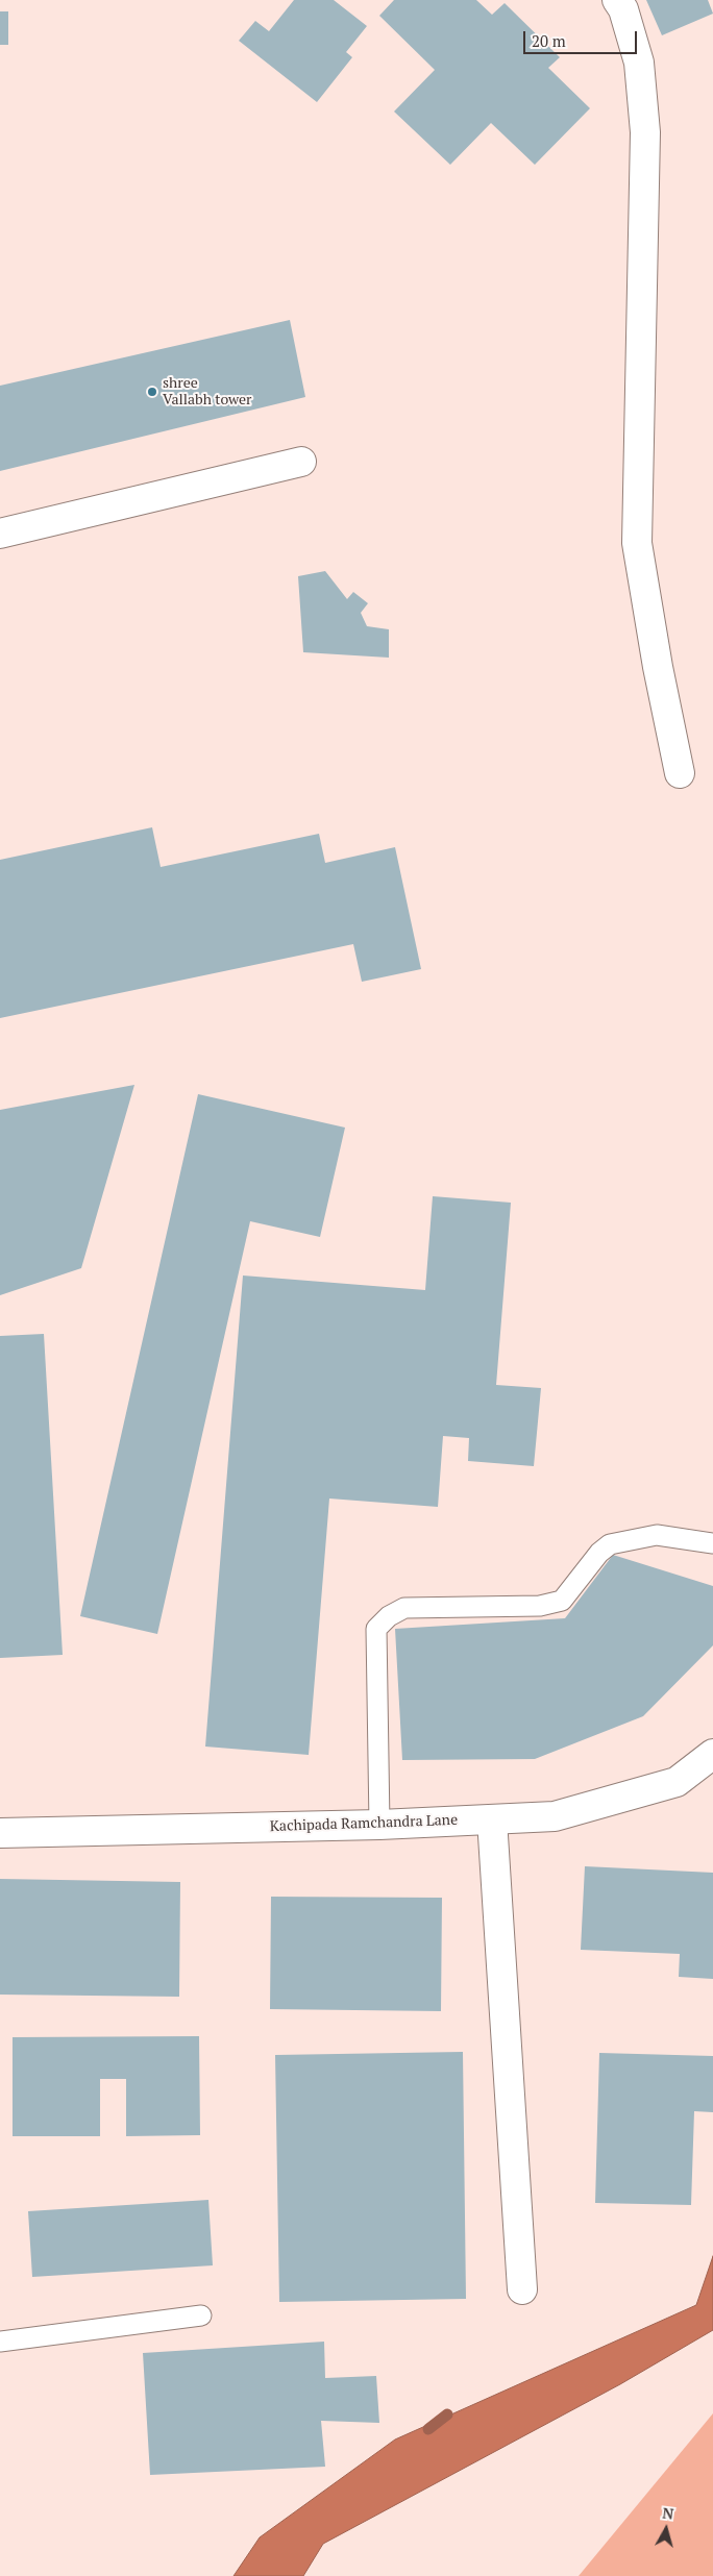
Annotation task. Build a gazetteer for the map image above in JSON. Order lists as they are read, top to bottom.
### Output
{
  "streets": {
    "street": ["Kachipada Ramchandra Lane"]
  },
  "places": ["shree Vallabh tower"],
  "scale_bar": "20 m",
  "north": "top"
}
